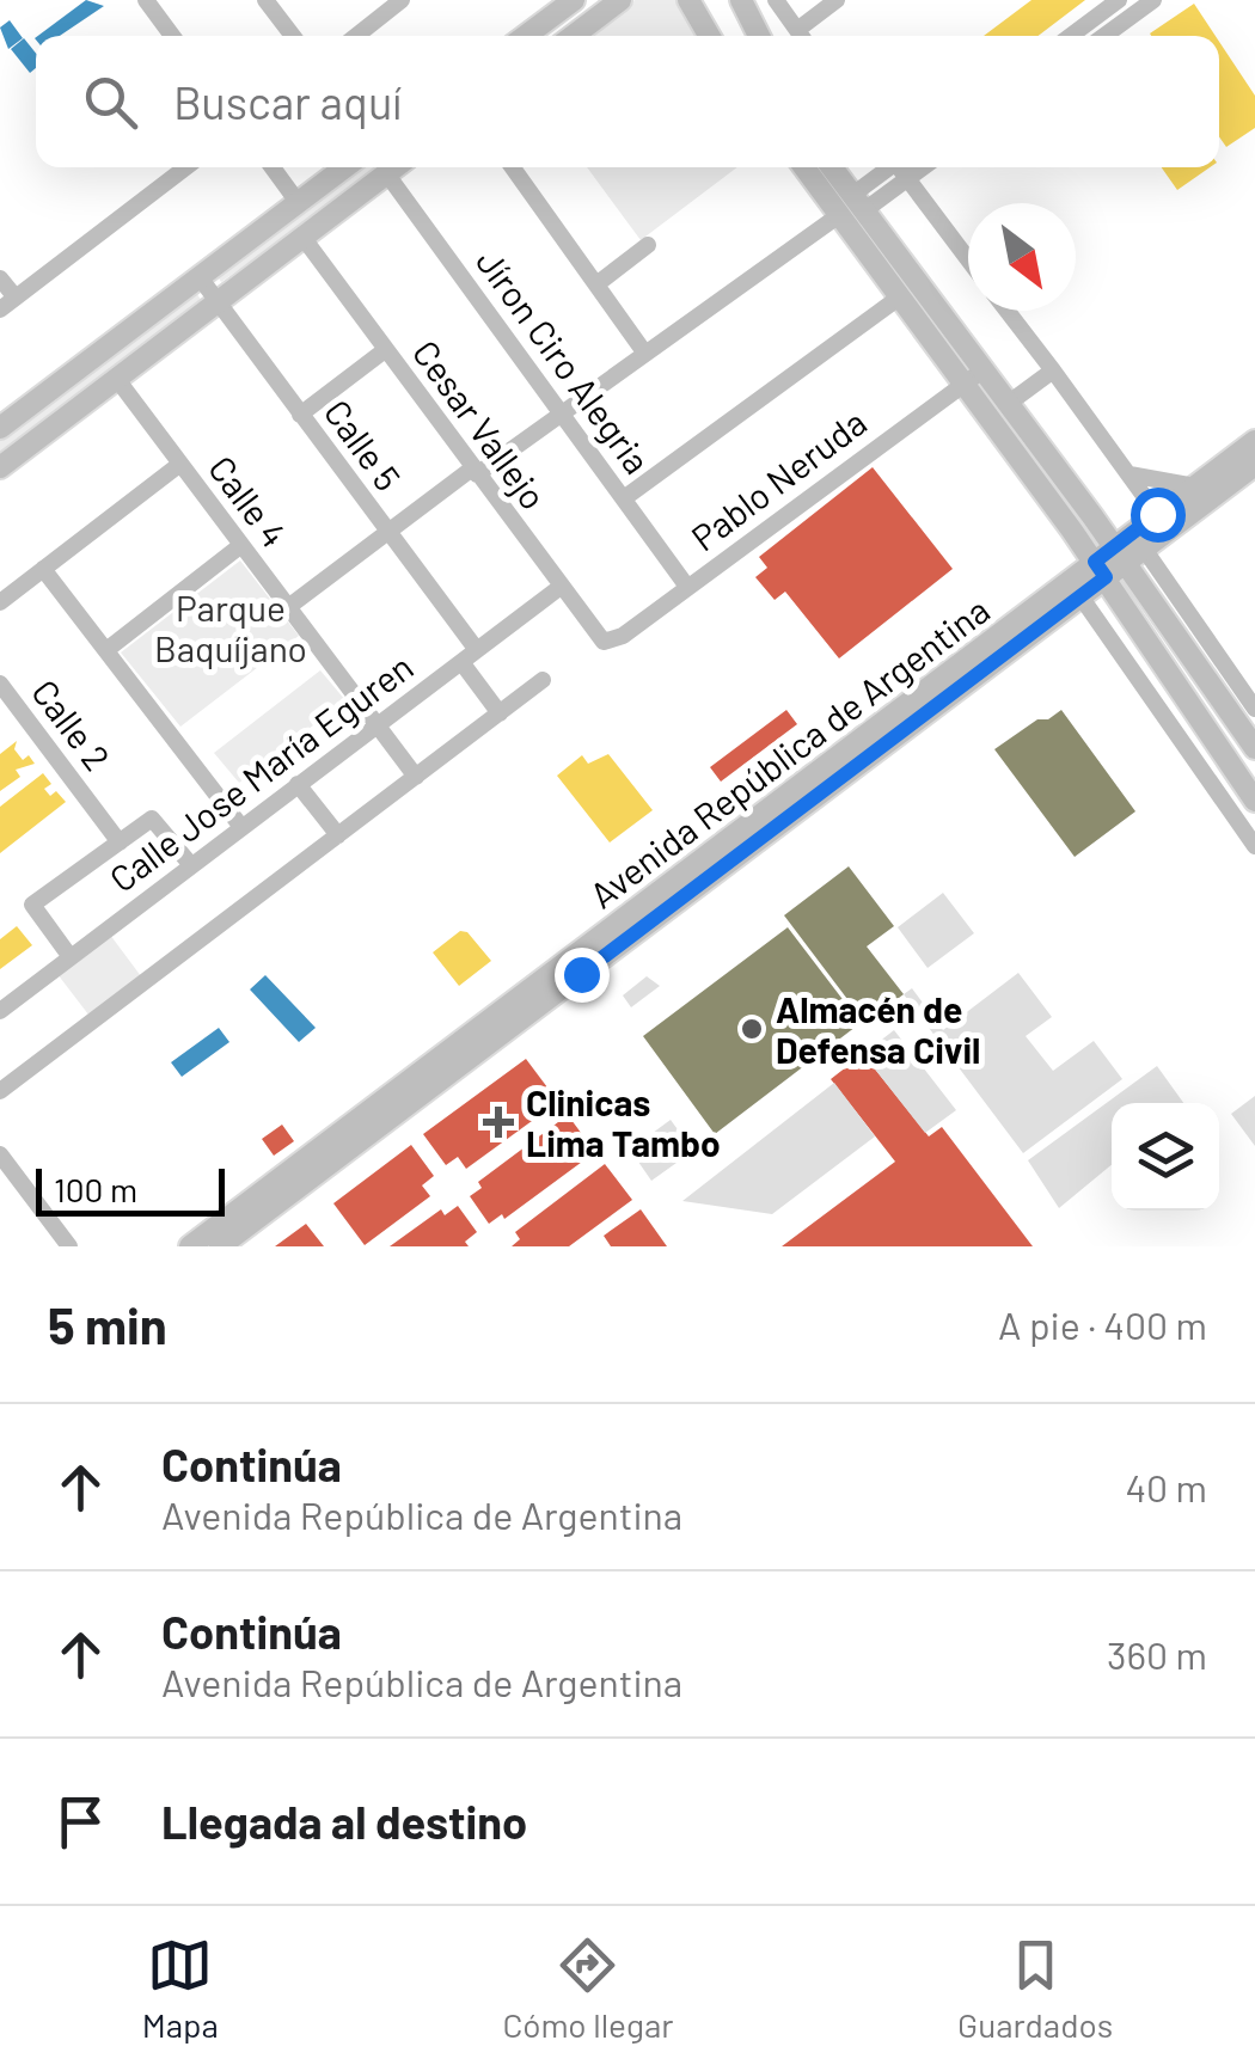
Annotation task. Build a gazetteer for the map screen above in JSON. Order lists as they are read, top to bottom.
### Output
{
  "streets": {
    "main road": ["Avenida República de Argentina"],
    "street": [
      "Jíron Ciro Alegria",
      "Cesar Vallejo",
      "Calle 5",
      "Pablo Neruda",
      "Calle 4",
      "Calle 2",
      "Calle Jose María Eguren"
    ]
  },
  "crossings": [
    ["Jíron Ciro Alegria", "Pablo Neruda"],
    ["Cesar Vallejo", "Pablo Neruda"],
    ["Cesar Vallejo", "Calle Jose María Eguren"],
    ["Calle 5", "Calle Jose María Eguren"],
    ["Calle 4", "Calle Jose María Eguren"]
  ],
  "parks": ["Parque Baquíjano"],
  "places": {
    "other": ["Almacén de Defensa Civil"],
    "health": ["Clinicas Lima Tambo"]
  },
  "scale_bar": "100 m",
  "north": "bottom right",
  "page": {
    "search": "Buscar aquí",
    "scale": "100 m",
    "heading": ["5 min", "A pie · 400 m"],
    "list": [
      ["Continúa", "Avenida República de Argentina", "40 m"],
      ["Continúa", "Avenida República de Argentina", "360 m"],
      "Llegada al destino"
    ],
    "nav": ["Mapa", "Cómo llegar", "Guardados"]
  }
}
